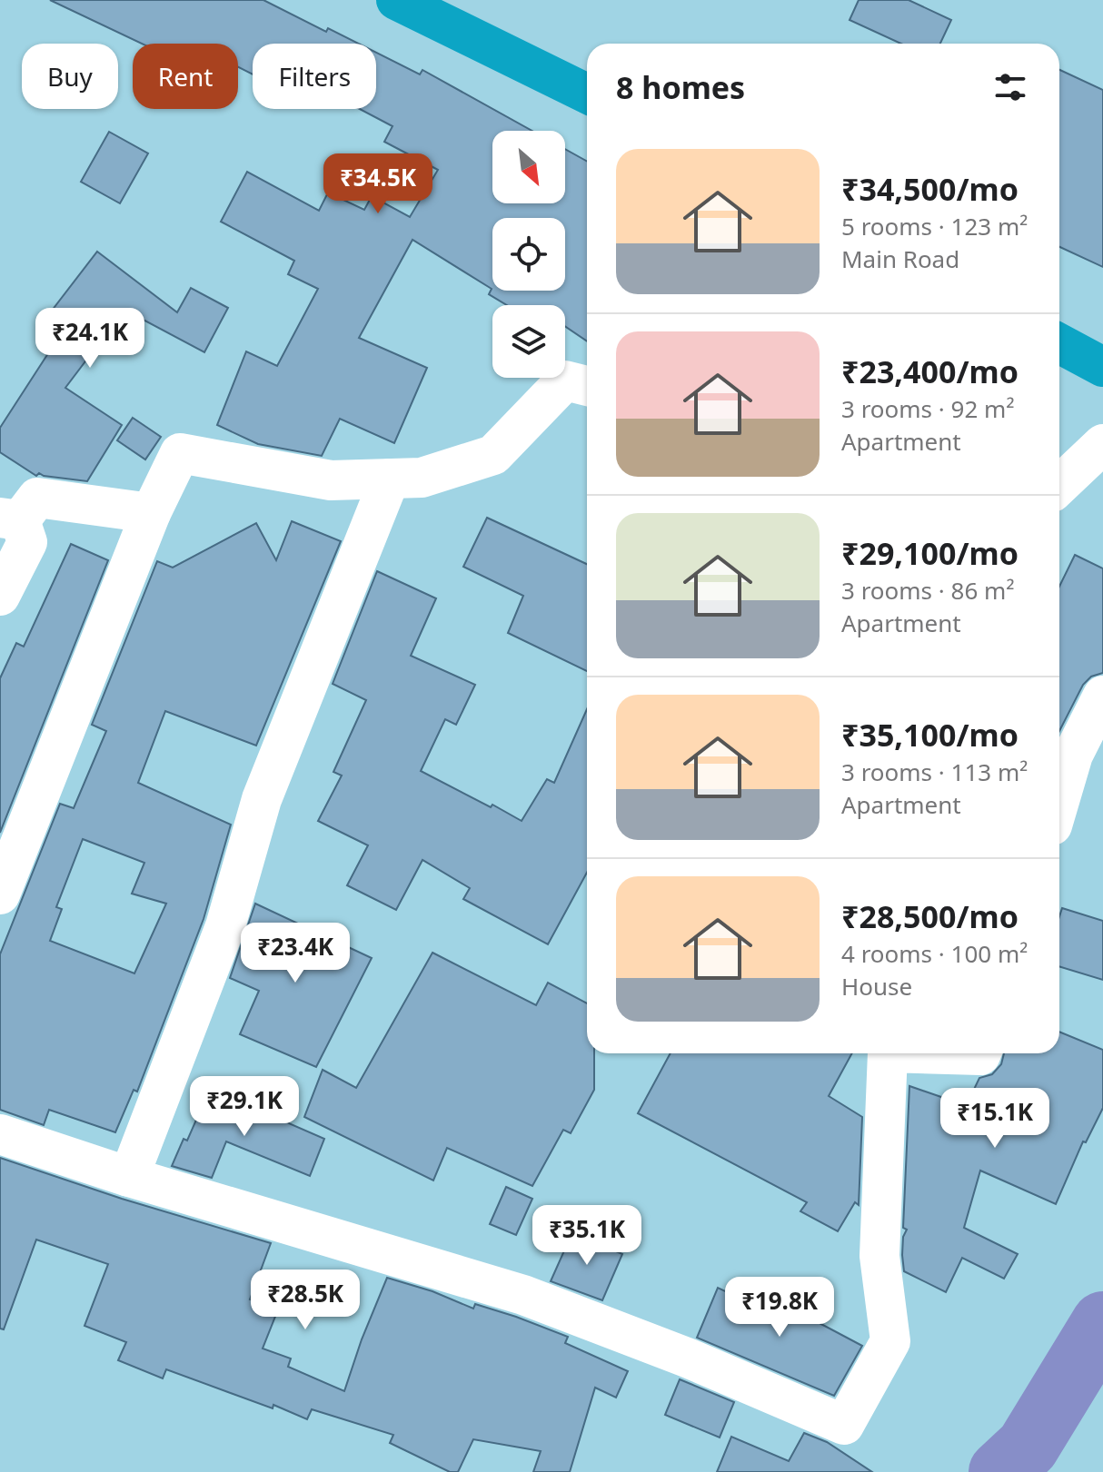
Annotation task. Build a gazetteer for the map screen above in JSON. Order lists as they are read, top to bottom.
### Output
{
  "north": "bottom right",
  "page": {
    "chip": ["Buy", "Rent", "Filters"],
    "heading": "8 homes",
    "list": [
      {
        "name": "₹34,500/mo",
        "note": "5 rooms · 123 m² · Main Road"
      },
      {
        "name": "₹23,400/mo",
        "note": "3 rooms · 92 m² · Apartment"
      },
      {
        "name": "₹29,100/mo",
        "note": "3 rooms · 86 m² · Apartment"
      },
      {
        "name": "₹35,100/mo",
        "note": "3 rooms · 113 m² · Apartment"
      },
      {
        "name": "₹28,500/mo",
        "note": "4 rooms · 100 m² · House"
      }
    ],
    "price": [
      "₹34.5K",
      "₹24.1K",
      "₹23.4K",
      "₹29.1K",
      "₹15.1K",
      "₹35.1K",
      "₹28.5K",
      "₹19.8K"
    ]
  }
}
